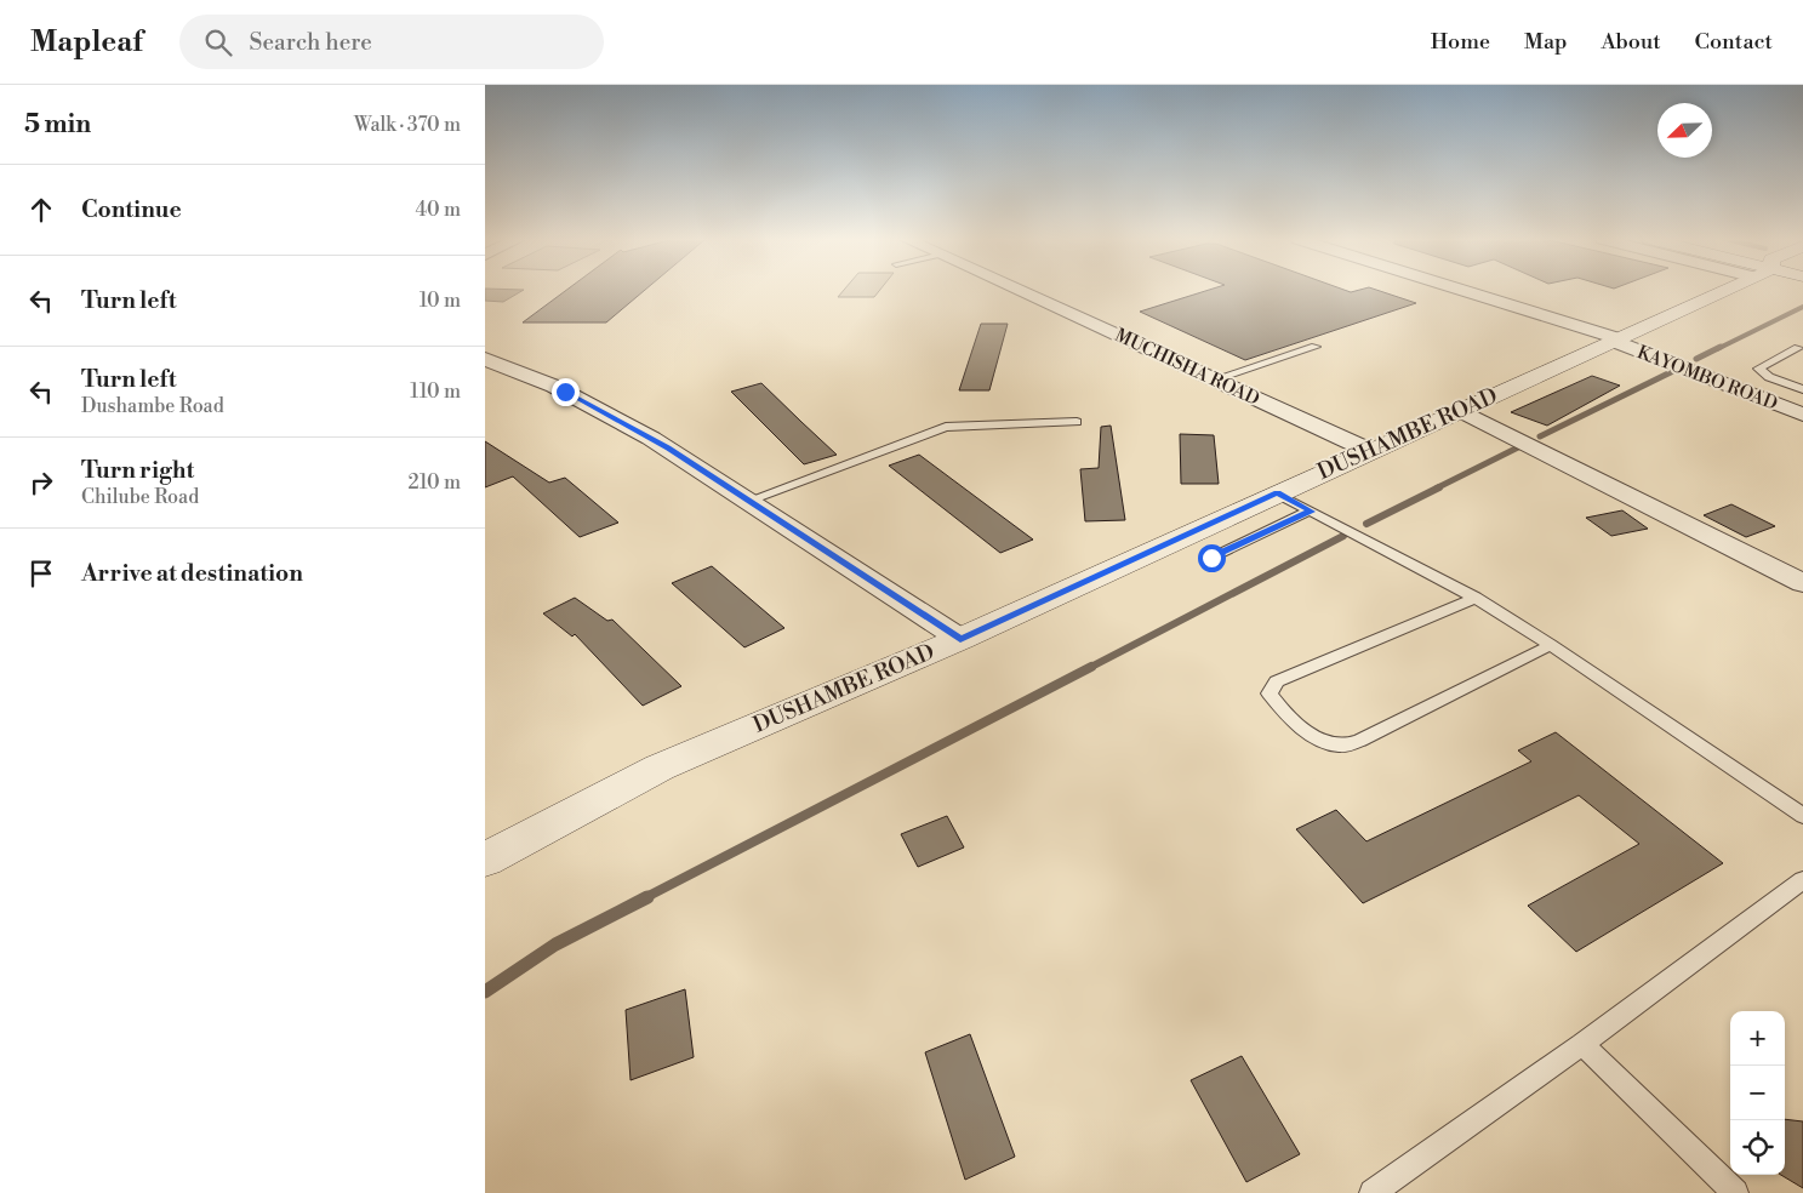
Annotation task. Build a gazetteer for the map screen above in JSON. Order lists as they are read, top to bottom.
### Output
{
  "streets": {
    "street": ["MUCHISHA ROAD", "KAYOMBO ROAD", "DUSHAMBE ROAD"]
  },
  "crossings": [
    ["MUCHISHA ROAD", "DUSHAMBE ROAD"],
    ["KAYOMBO ROAD", "DUSHAMBE ROAD"]
  ],
  "north": "bottom left",
  "page": {
    "header": "Mapleaf",
    "search": "Search here",
    "nav": [
      "Home",
      "Map",
      "About",
      "Contact"
    ],
    "heading": ["5 min", "Walk · 370 m"],
    "list": [
      ["Continue", "40 m"],
      ["Turn left", "10 m"],
      ["Turn left", "Dushambe Road", "110 m"],
      ["Turn right", "Chilube Road", "210 m"],
      "Arrive at destination"
    ],
    "map_buttons": ["+", "−"]
  }
}
